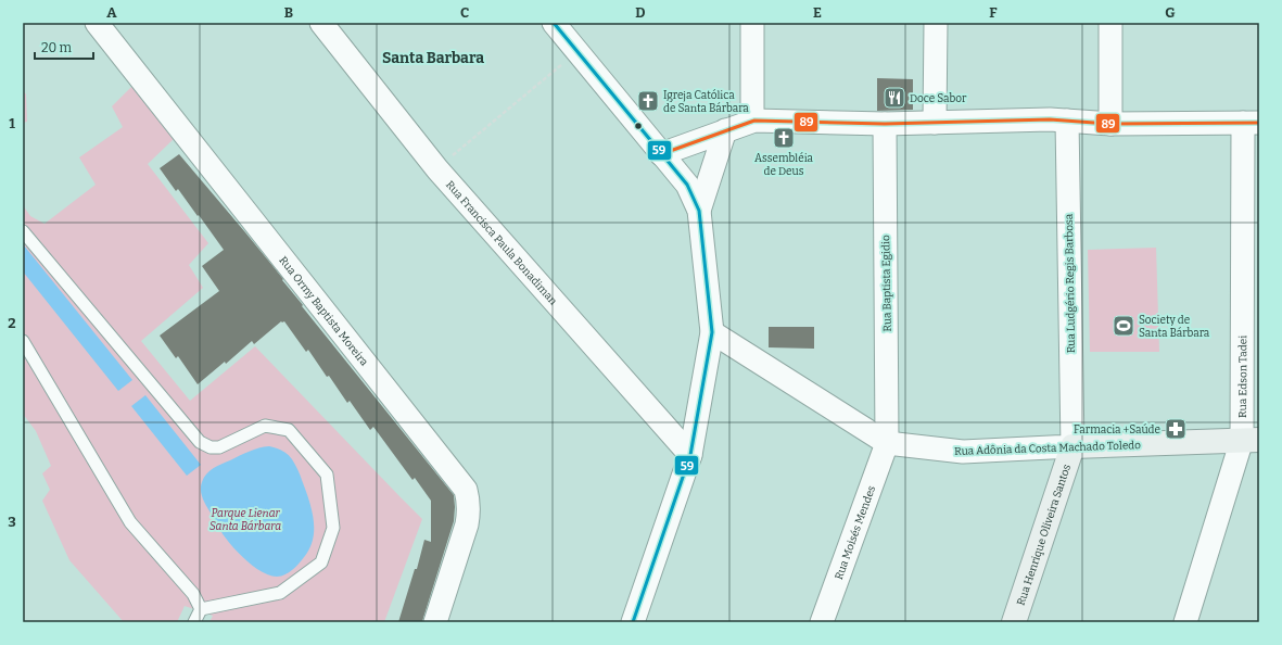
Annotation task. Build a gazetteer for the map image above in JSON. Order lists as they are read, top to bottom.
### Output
{
  "streets": {
    "street": [
      "Rua Francisca Paula Bonadiman",
      "Rua Baptista Egidio",
      "Rua Ludgério Regis Barbosa",
      "Rua Ormy Baptista Moreira",
      "Rua Edson Tadei",
      "Rua Adônia da Costa Machado Toledo",
      "Rua Moisés Mendes",
      "Rua Henrique Oliveira Santos"
    ]
  },
  "crossings": [
    ["Rua Baptista Egidio", "Rua Adônia da Costa Machado Toledo"],
    ["Rua Baptista Egidio", "Rua Moisés Mendes"],
    ["Rua Ludgério Regis Barbosa", "Rua Adônia da Costa Machado Toledo"],
    ["Rua Ludgério Regis Barbosa", "Rua Henrique Oliveira Santos"],
    ["Rua Edson Tadei", "Rua Adônia da Costa Machado Toledo"],
    ["Rua Adônia da Costa Machado Toledo", "Rua Moisés Mendes"],
    ["Rua Adônia da Costa Machado Toledo", "Rua Henrique Oliveira Santos"]
  ],
  "districts": ["Santa Barbara"],
  "parks": ["Parque Lienar Santa Bárbara"],
  "places": {
    "restaurant": ["Doce Sabor"],
    "church": ["Igreja Católica de Santa Bárbara", "Assembléia de Deus"],
    "sports": ["Society de Santa Bárbara"],
    "pharmacy": ["Farmacia +Saúde"]
  },
  "lines": ["transit line 59", "transit line 89"],
  "scale_bar": "20 m",
  "grid": {
    "columns": [
      "A",
      "B",
      "C",
      "D",
      "E",
      "F",
      "G"
    ],
    "rows": ["1", "2", "3"]
  }
}
